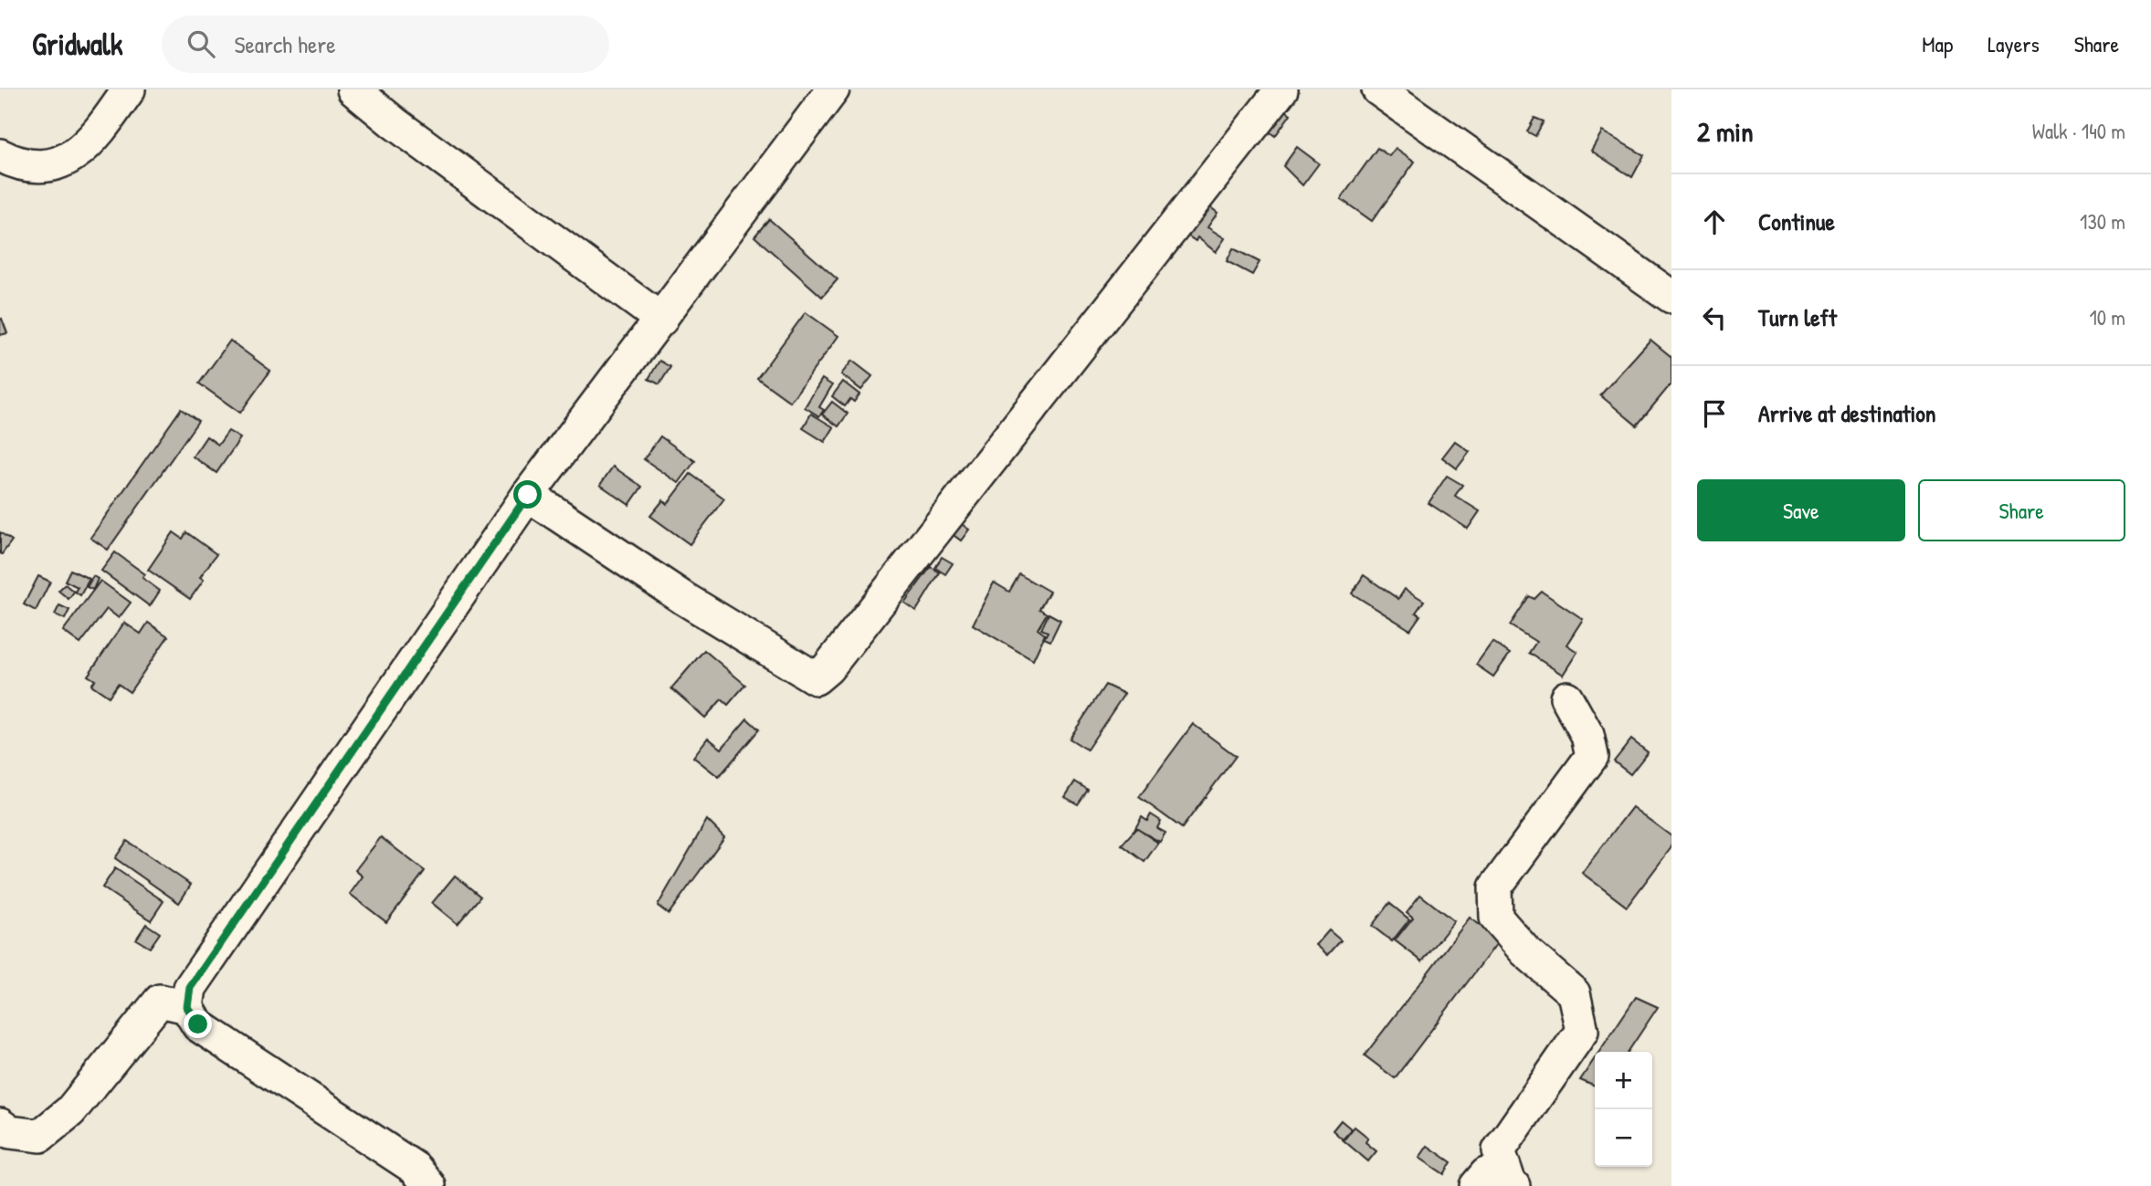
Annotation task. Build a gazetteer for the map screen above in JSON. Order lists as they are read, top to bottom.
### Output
{
  "page": {
    "header": "Gridwalk",
    "search": "Search here",
    "nav": ["Map", "Layers", "Share"],
    "heading": ["2 min", "Walk · 140 m"],
    "list": [
      ["Continue", "130 m"],
      ["Turn left", "10 m"],
      "Arrive at destination"
    ],
    "buttons": ["Save", "Share"],
    "map_buttons": ["+", "−"]
  }
}
